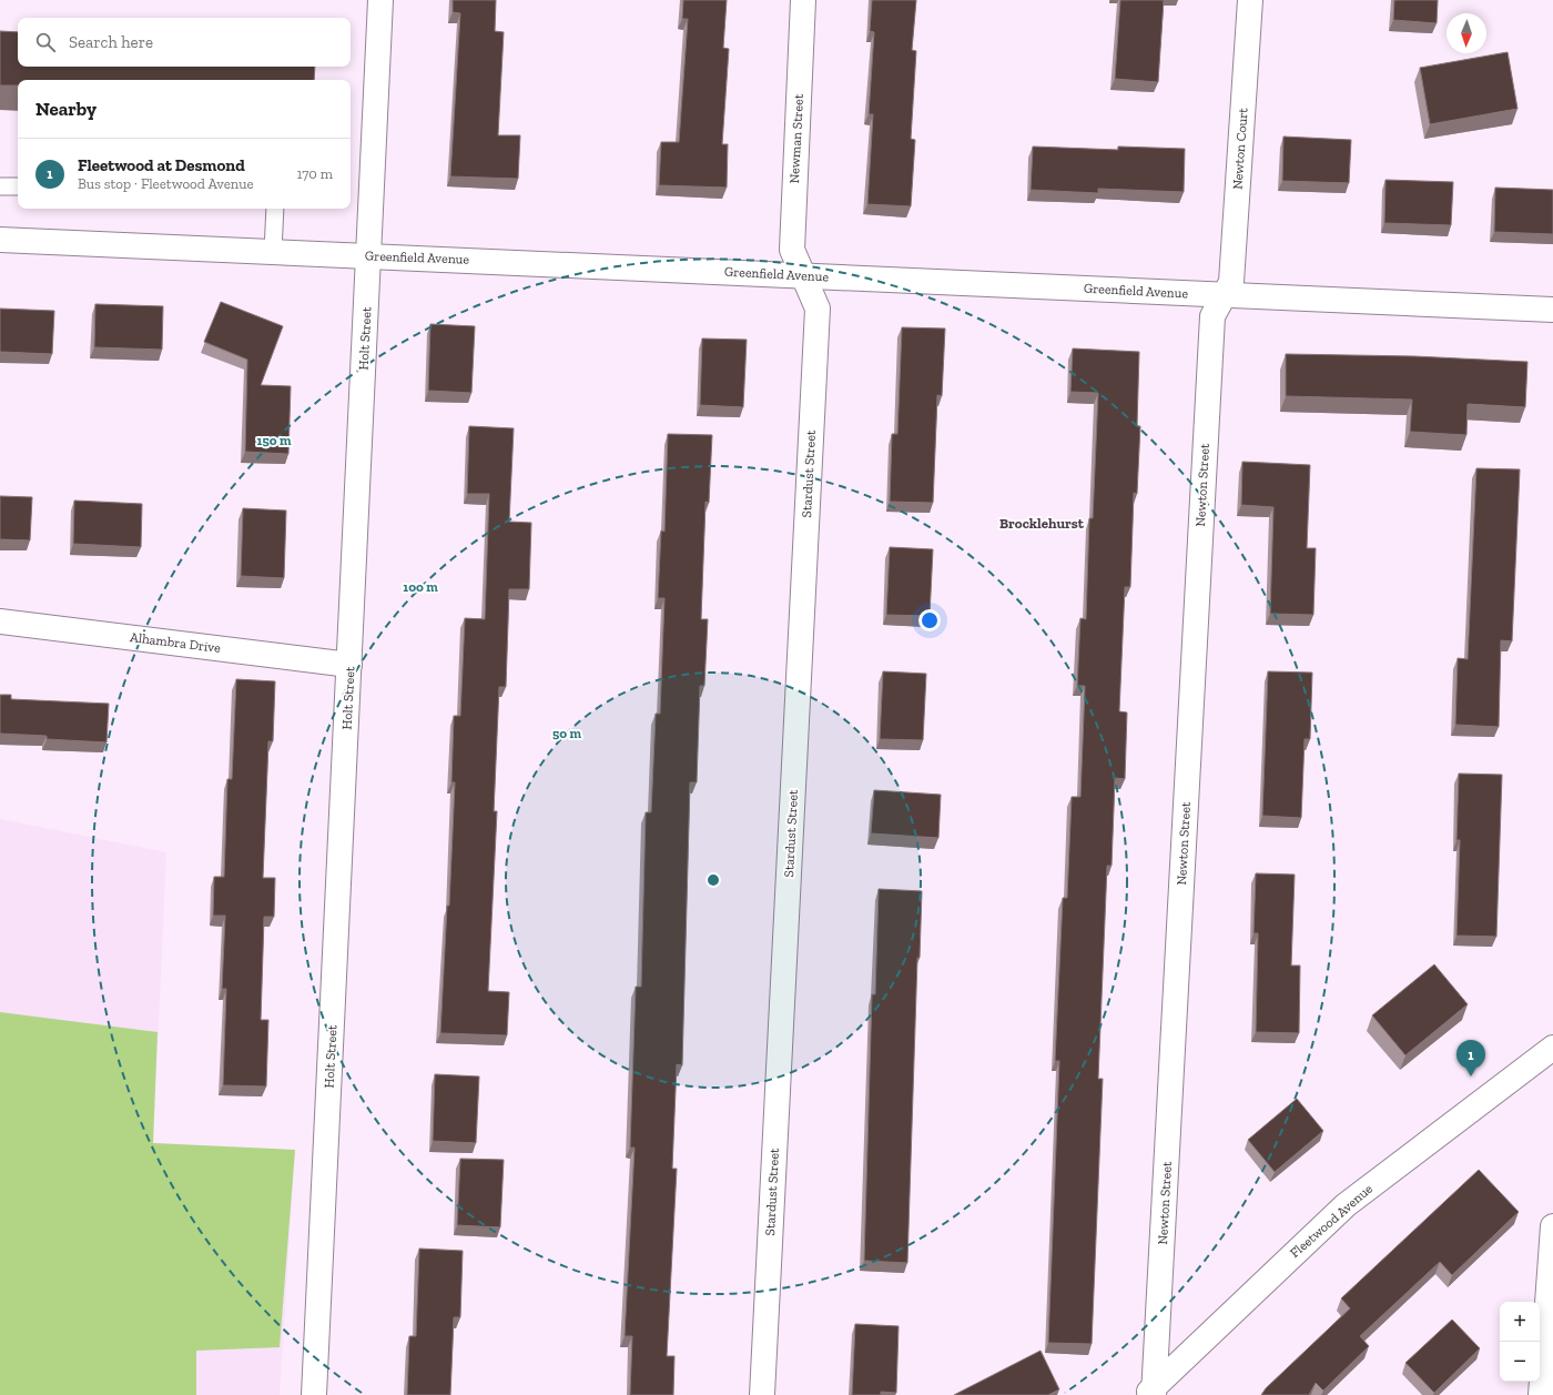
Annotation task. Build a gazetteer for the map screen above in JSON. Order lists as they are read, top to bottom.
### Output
{
  "streets": {
    "street": [
      "Newman Street",
      "Newton Court",
      "Greenfield Avenue",
      "Holt Street",
      "Stardust Street",
      "Newton Street",
      "Alhambra Drive",
      "Fleetwood Avenue"
    ]
  },
  "crossings": [
    ["Newman Street", "Greenfield Avenue"],
    ["Newman Street", "Stardust Street"],
    ["Newton Court", "Greenfield Avenue"],
    ["Newton Court", "Newton Street"],
    ["Greenfield Avenue", "Holt Street"],
    ["Greenfield Avenue", "Stardust Street"],
    ["Greenfield Avenue", "Newton Street"],
    ["Holt Street", "Alhambra Drive"],
    ["Newton Street", "Fleetwood Avenue"]
  ],
  "districts": ["Brocklehurst"],
  "north": "bottom",
  "page": {
    "search": "Search here",
    "heading": "Nearby",
    "list": [
      {
        "mark": "1",
        "name": "Fleetwood at Desmond",
        "note": "Bus stop · Fleetwood Avenue",
        "value": "170 m"
      }
    ],
    "pins": "1",
    "map_buttons": ["+", "−"]
  },
  "rings": ["150 m", "100 m", "50 m"]
}
